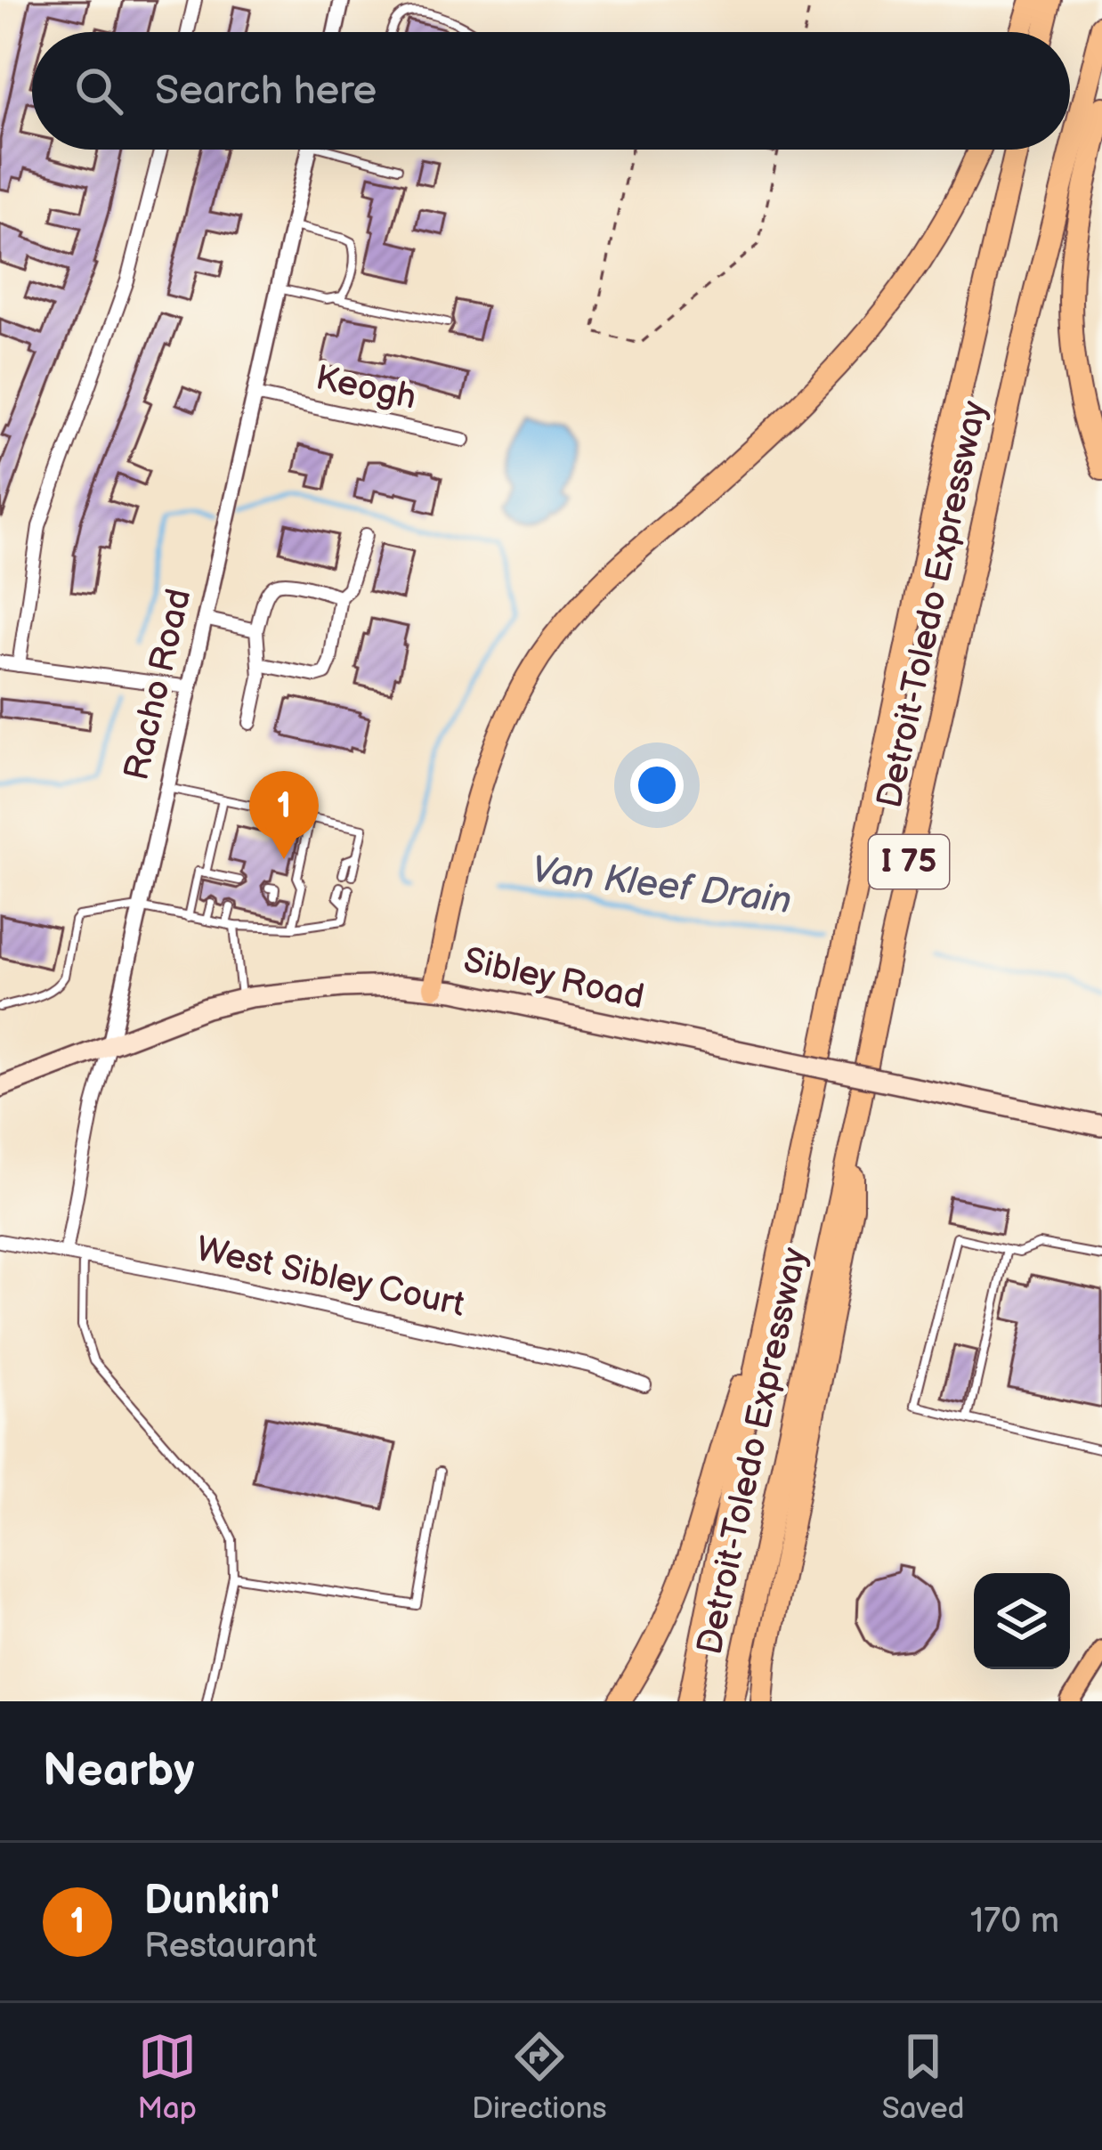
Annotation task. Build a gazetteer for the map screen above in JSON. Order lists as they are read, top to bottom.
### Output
{
  "streets": {
    "highway": ["Detroit-Toledo Expressway", "I 75"],
    "main road": ["Sibley Road"],
    "street": ["Keogh", "Racho Road", "West Sibley Court"]
  },
  "crossings": [
    ["Keogh", "Racho Road"],
    ["Racho Road", "Sibley Road"],
    ["Racho Road", "West Sibley Court"]
  ],
  "water": ["Van Kleef Drain"],
  "page": {
    "search": "Search here",
    "pins": "1",
    "heading": "Nearby",
    "list": [
      {
        "mark": "1",
        "name": "Dunkin'",
        "note": "Restaurant",
        "value": "170 m"
      }
    ],
    "nav": ["Map", "Directions", "Saved"]
  }
}
